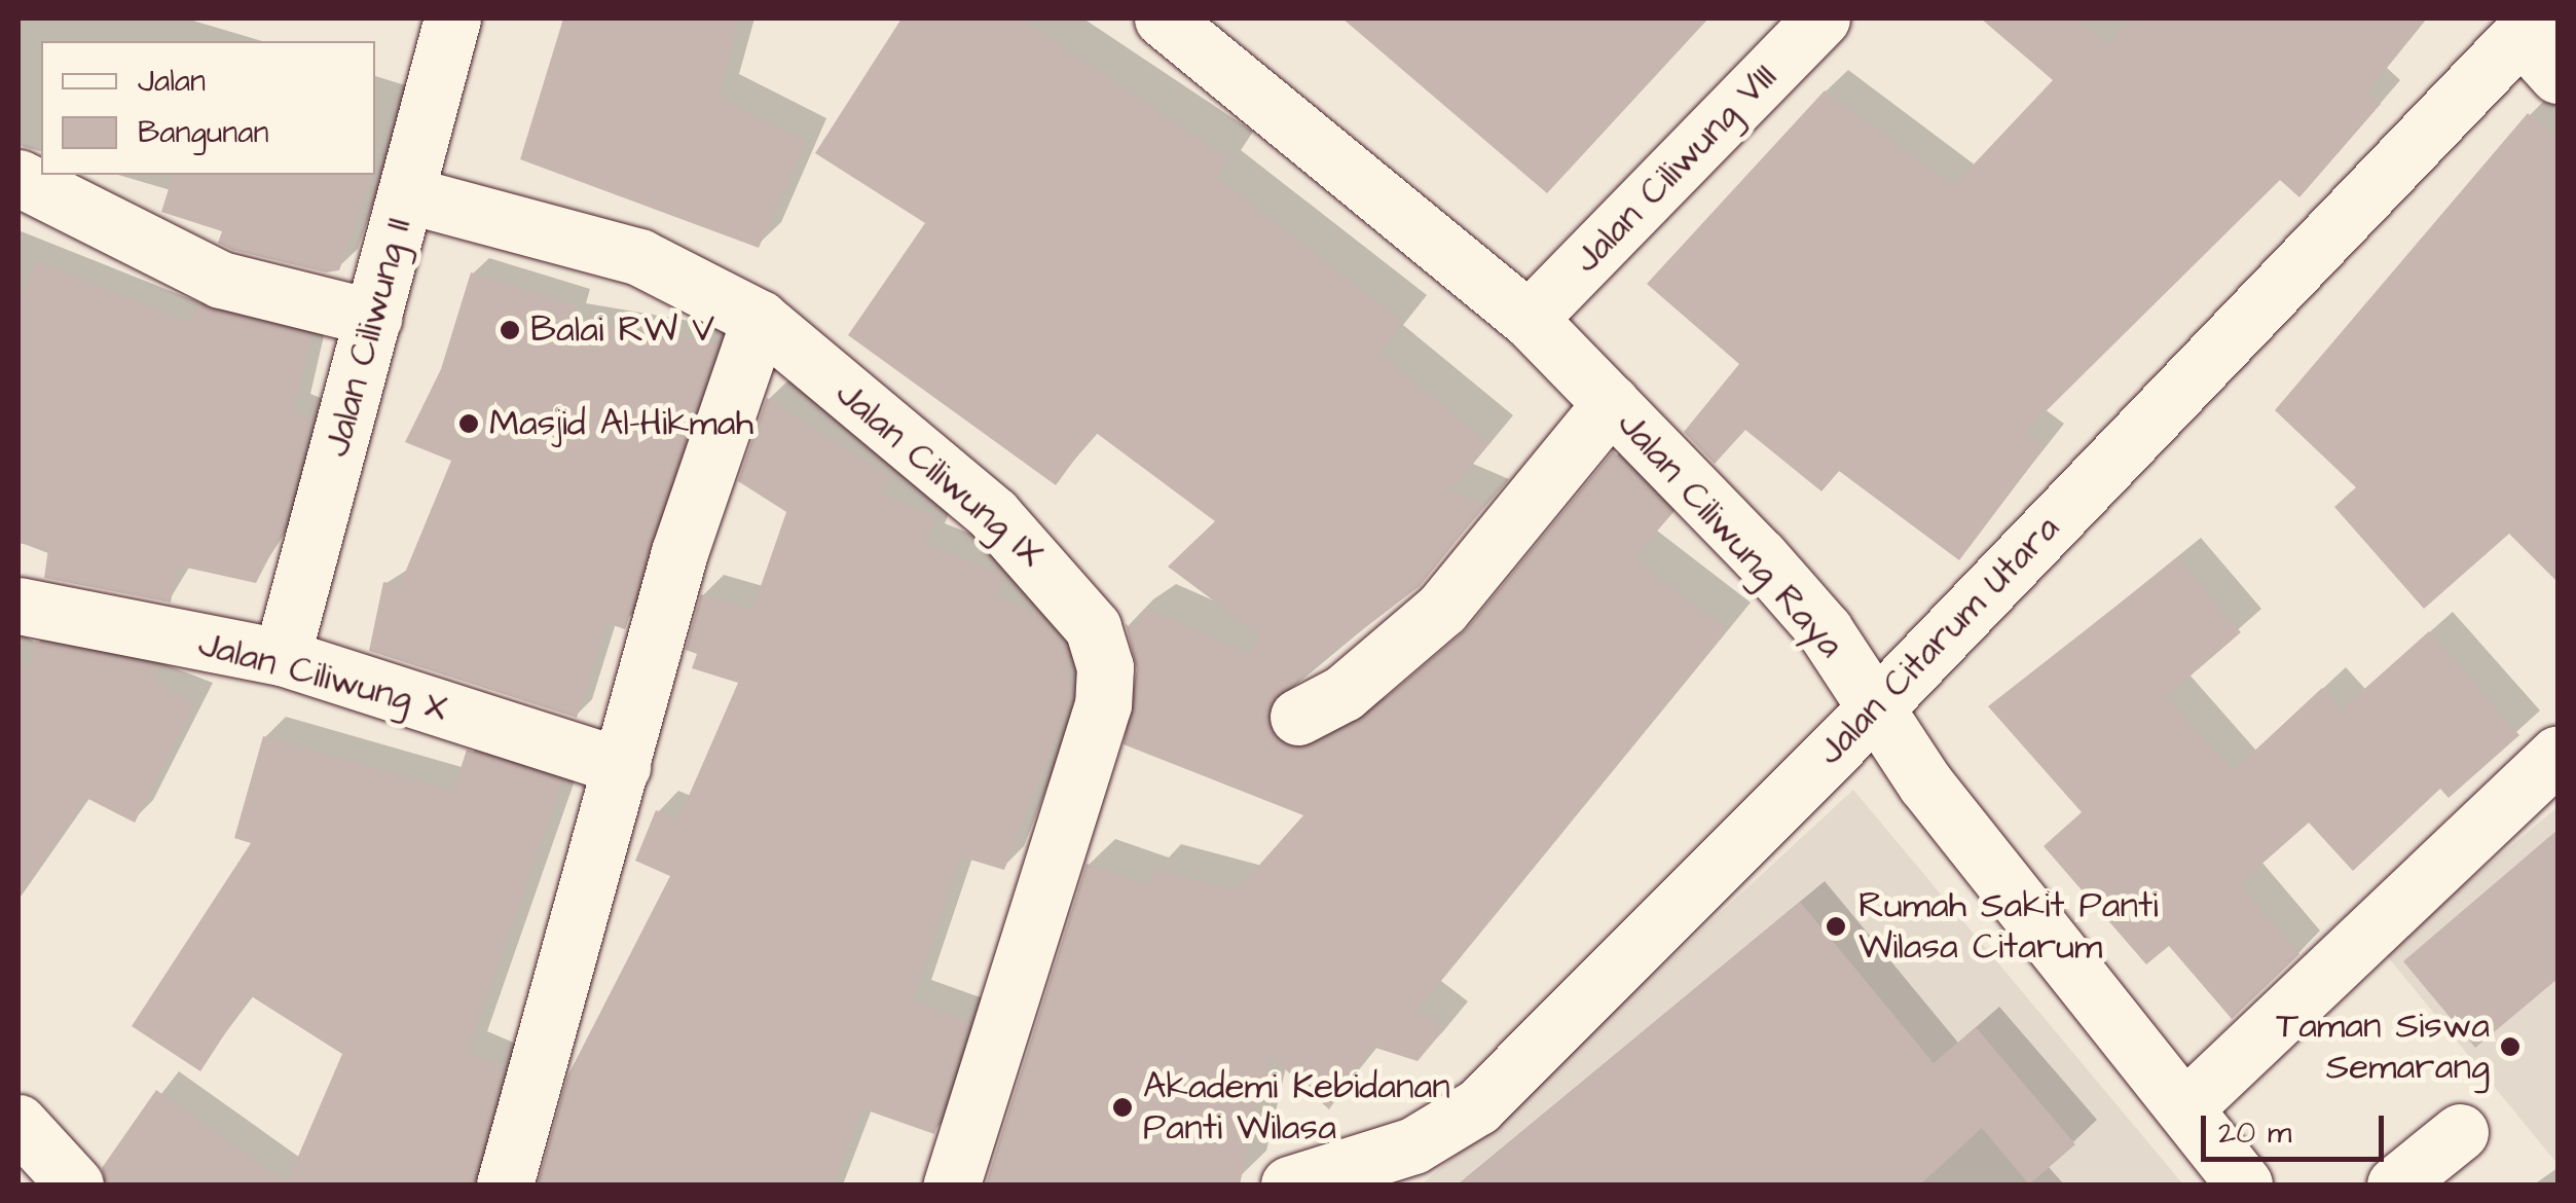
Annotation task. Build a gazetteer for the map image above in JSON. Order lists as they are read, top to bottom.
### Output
{
  "streets": {
    "street": [
      "Jalan Ciliwung VIII",
      "Jalan Ciliwung II",
      "Jalan Ciliwung IX",
      "Jalan Ciliwung Raya",
      "Jalan Citarum Utara",
      "Jalan Ciliwung X"
    ]
  },
  "crossings": [
    ["Jalan Ciliwung VIII", "Jalan Ciliwung Raya"],
    ["Jalan Ciliwung II", "Jalan Ciliwung IX"],
    ["Jalan Ciliwung II", "Jalan Ciliwung X"],
    ["Jalan Ciliwung Raya", "Jalan Citarum Utara"]
  ],
  "places": [
    "Balai RW V",
    "Masjid Al-Hikmah",
    "Rumah Sakit Panti Wilasa Citarum",
    "Taman Siswa Semarang",
    "Akademi Kebidanan Panti Wilasa"
  ],
  "legend": ["Jalan", "Bangunan"],
  "scale_bar": "20 m"
}
